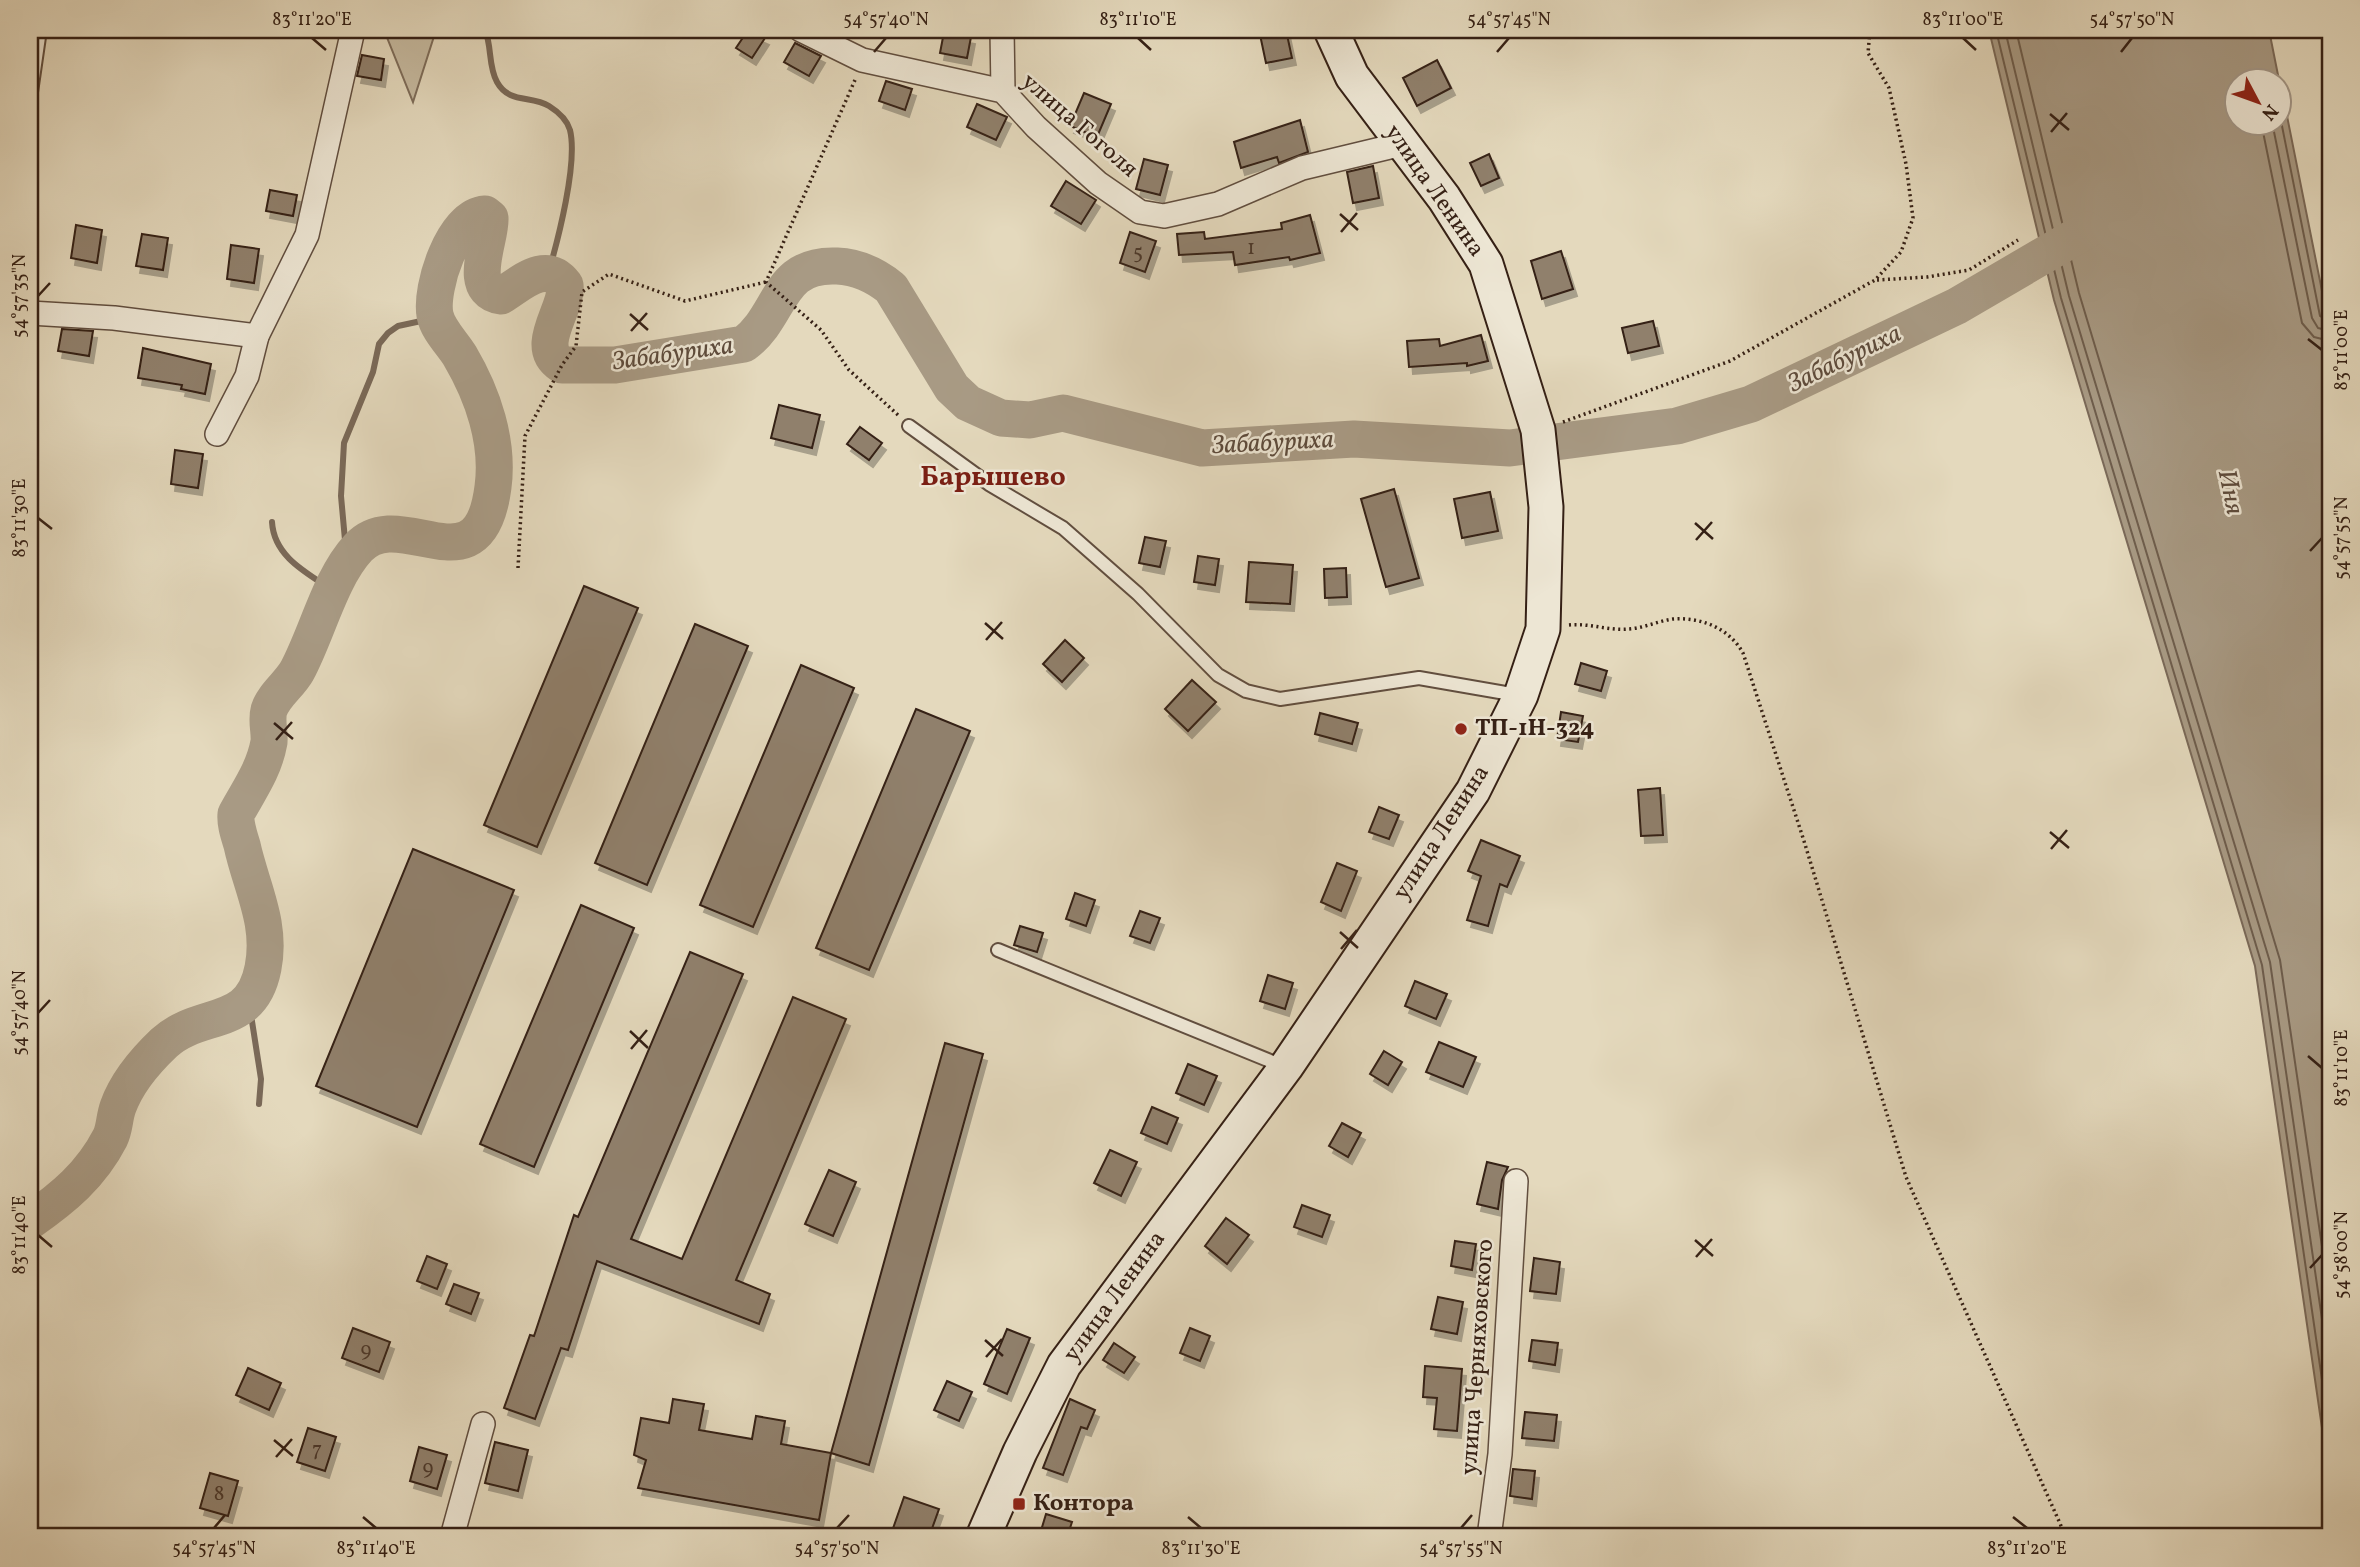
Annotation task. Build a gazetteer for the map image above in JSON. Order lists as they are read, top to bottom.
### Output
{
  "streets": {
    "main road": ["улица Ленина"],
    "street": ["улица Гоголя", "улица Черняховского"]
  },
  "crossings": [
    ["улица Гоголя", "улица Ленина"]
  ],
  "districts": ["Барышево"],
  "water": ["Забабуриха", "Иня"],
  "places": {
    "other": ["ТП-1Н-324"],
    "transit": ["Контора"]
  },
  "house_numbers": [
    "1",
    "5",
    "9",
    "7",
    "9",
    "8"
  ],
  "north": "bottom right",
  "coordinates": [
    "83°11'20\"E",
    "54°57'40\"N",
    "83°11'10\"E",
    "54°57'45\"N",
    "83°11'00\"E",
    "54°57'50\"N",
    "54°57'35\"N",
    "83°11'30\"E",
    "54°57'55\"N",
    "83°11'40\"E",
    "54°58'00\"N"
  ]
}
